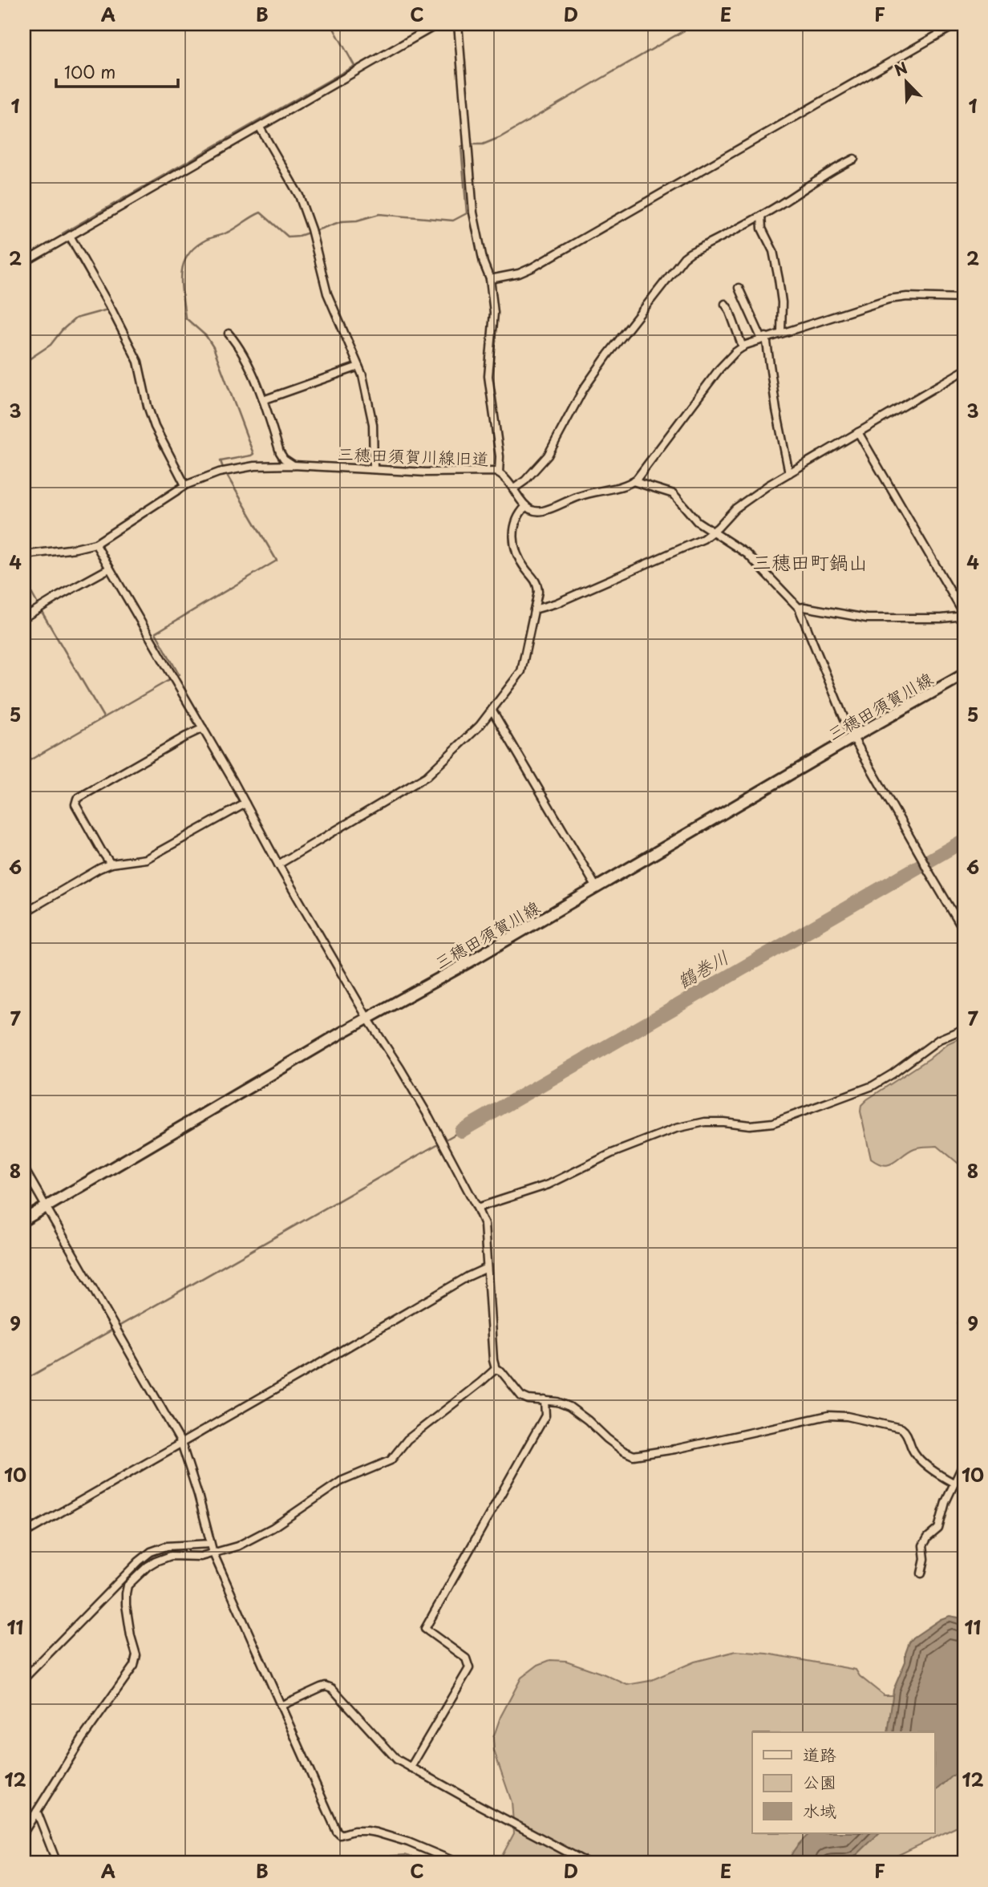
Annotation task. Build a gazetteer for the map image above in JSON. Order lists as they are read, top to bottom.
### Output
{
  "streets": {
    "main road": ["三穂田須賀川線"],
    "street": ["三穂田須賀川線旧道"]
  },
  "districts": ["三穂田町鍋山"],
  "water": ["鶴巻川"],
  "legend": ["道路", "公園", "水域"],
  "scale_bar": "100 m",
  "north": "top left",
  "grid": {
    "columns": [
      "A",
      "B",
      "C",
      "D",
      "E",
      "F"
    ],
    "rows": [
      "1",
      "2",
      "3",
      "4",
      "5",
      "6",
      "7",
      "8",
      "9",
      "10",
      "11",
      "12"
    ]
  }
}
